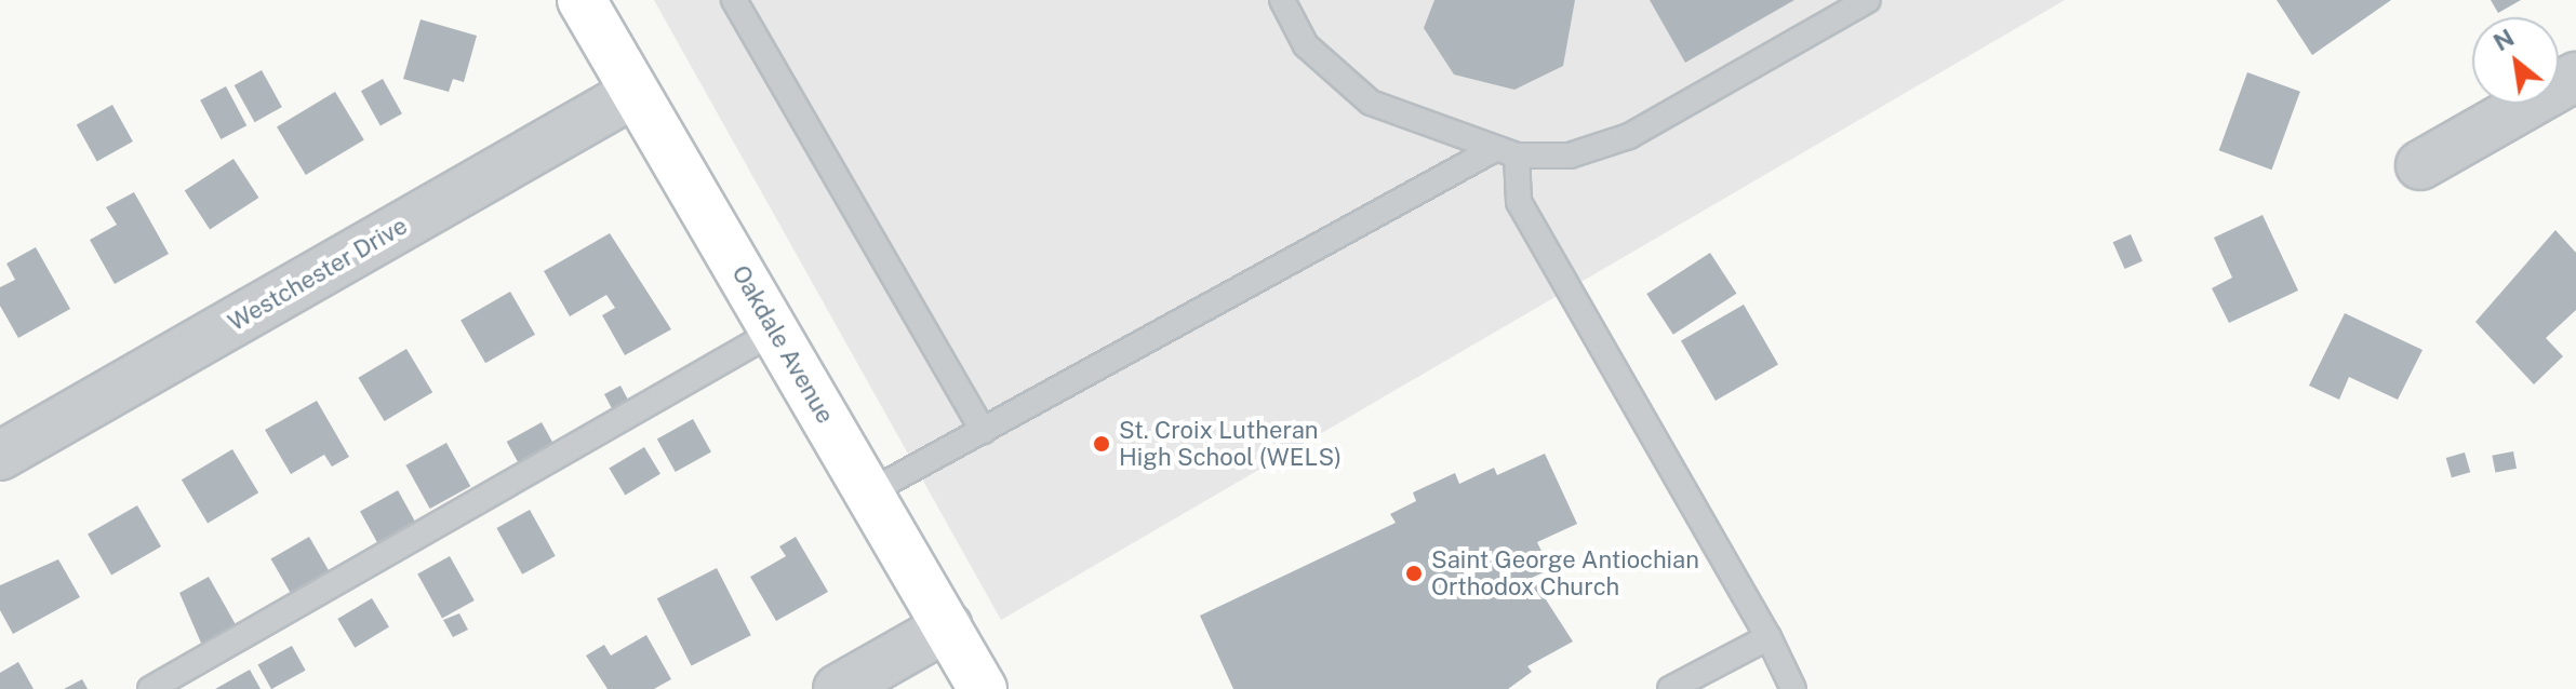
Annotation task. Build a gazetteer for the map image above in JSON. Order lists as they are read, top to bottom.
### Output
{
  "streets": {
    "street": ["Westchester Drive", "Oakdale Avenue"]
  },
  "crossings": [
    ["Westchester Drive", "Oakdale Avenue"]
  ],
  "places": ["St. Croix Lutheran High School (WELS)", "Saint George Antiochian Orthodox Church"],
  "north": "top left"
}
